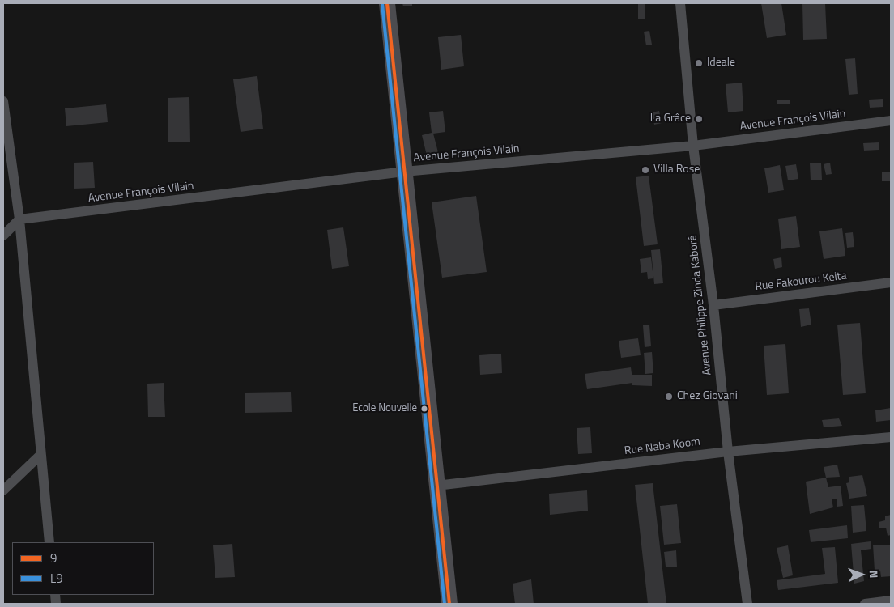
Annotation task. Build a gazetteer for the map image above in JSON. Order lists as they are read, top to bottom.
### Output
{
  "streets": {
    "street": [
      "Avenue François Vilain",
      "Rue Fakourou Keita",
      "Avenue Philippe Zinda Kaboré",
      "Rue Naba Koom"
    ]
  },
  "crossings": [
    ["Avenue François Vilain", "Avenue Philippe Zinda Kaboré"],
    ["Rue Fakourou Keita", "Avenue Philippe Zinda Kaboré"],
    ["Avenue Philippe Zinda Kaboré", "Rue Naba Koom"]
  ],
  "places": [
    "Ideale",
    "La Grâce",
    "Villa Rose",
    "Chez Giovani",
    "Ecole Nouvelle"
  ],
  "lines": ["transit line 9", "transit line L9"],
  "legend": ["9", "L9"],
  "north": "right"
}
